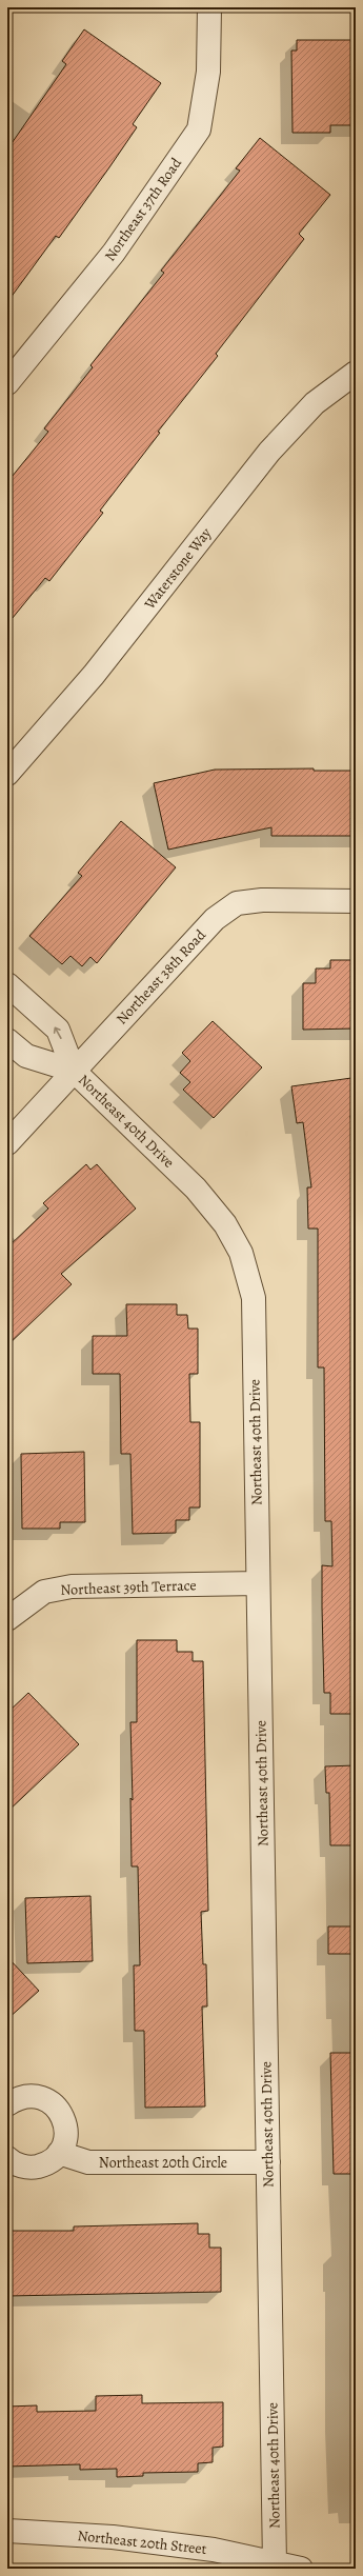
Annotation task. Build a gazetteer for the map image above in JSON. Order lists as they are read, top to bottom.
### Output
{
  "streets": {
    "street": [
      "Northeast 37th Road",
      "Waterstone Way",
      "Northeast 38th Road",
      "Northeast 40th Drive",
      "Northeast 39th Terrace",
      "Northeast 20th Circle",
      "Northeast 20th Street"
    ]
  },
  "crossings": [
    ["Northeast 38th Road", "Northeast 40th Drive"],
    ["Northeast 40th Drive", "Northeast 39th Terrace"],
    ["Northeast 40th Drive", "Northeast 20th Circle"],
    ["Northeast 40th Drive", "Northeast 20th Street"]
  ]
}
